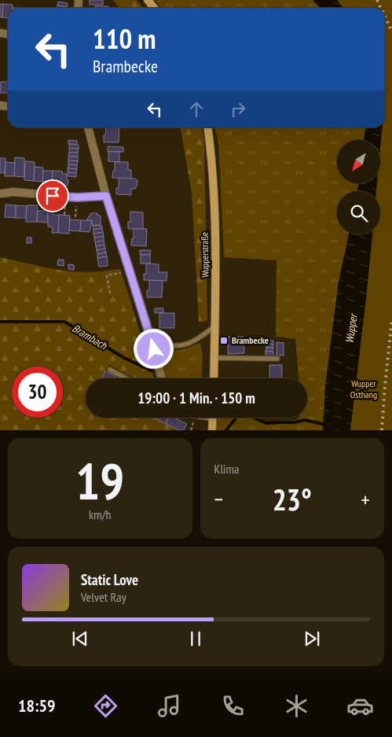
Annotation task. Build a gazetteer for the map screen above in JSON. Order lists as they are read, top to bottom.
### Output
{
  "streets": {
    "main road": ["Wupperstraße"]
  },
  "water": ["Wupper", "Brambach"],
  "parks": ["Wupper Osthang"],
  "places": {
    "transit": ["Brambecke"]
  },
  "north": "bottom left",
  "page": {
    "turn": ["110 m", "Brambecke"],
    "limit": "30",
    "trip": "19:00 · 1 Min. · 150 m",
    "tile": [
      ["19", "km/h"],
      "Klima"
    ],
    "heat": ["−", "23°", "+"],
    "song": ["Static Love", "Velvet Ray"],
    "tabs": "18:59"
  }
}
